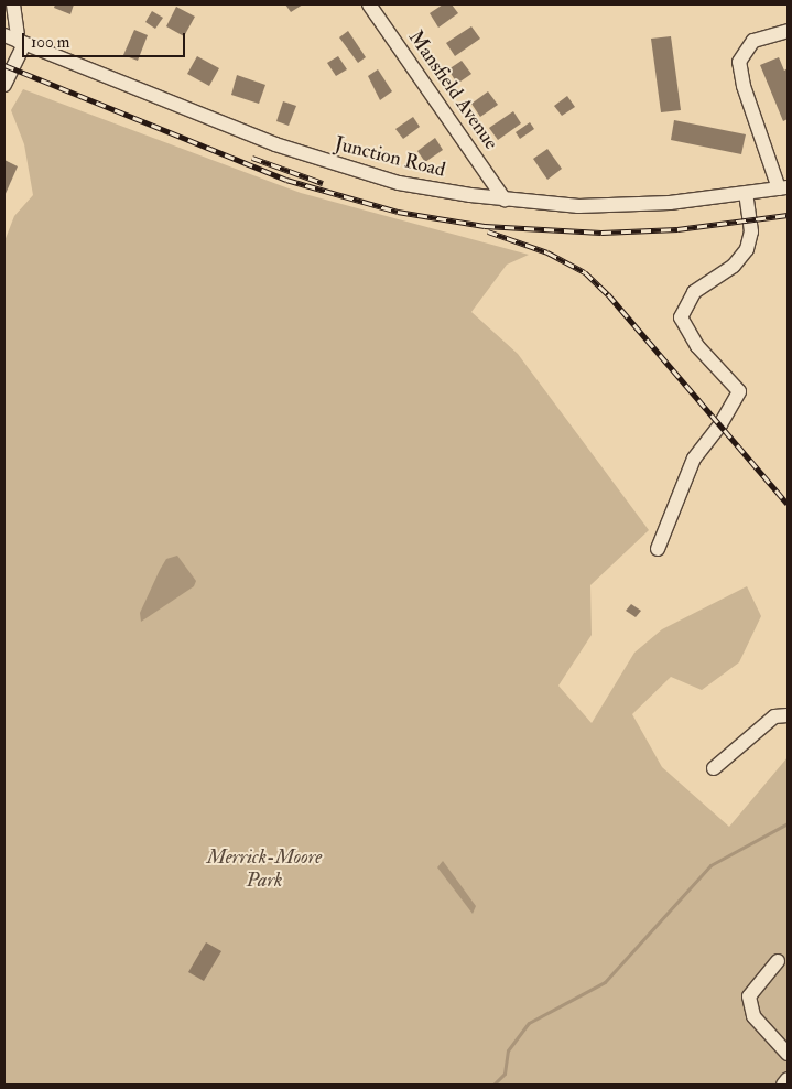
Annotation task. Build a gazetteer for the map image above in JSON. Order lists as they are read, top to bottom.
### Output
{
  "streets": {
    "street": ["Mansfield Avenue", "Junction Road"]
  },
  "crossings": [
    ["Mansfield Avenue", "Junction Road"]
  ],
  "parks": ["Merrick-Moore Park"],
  "scale_bar": "100 m"
}
